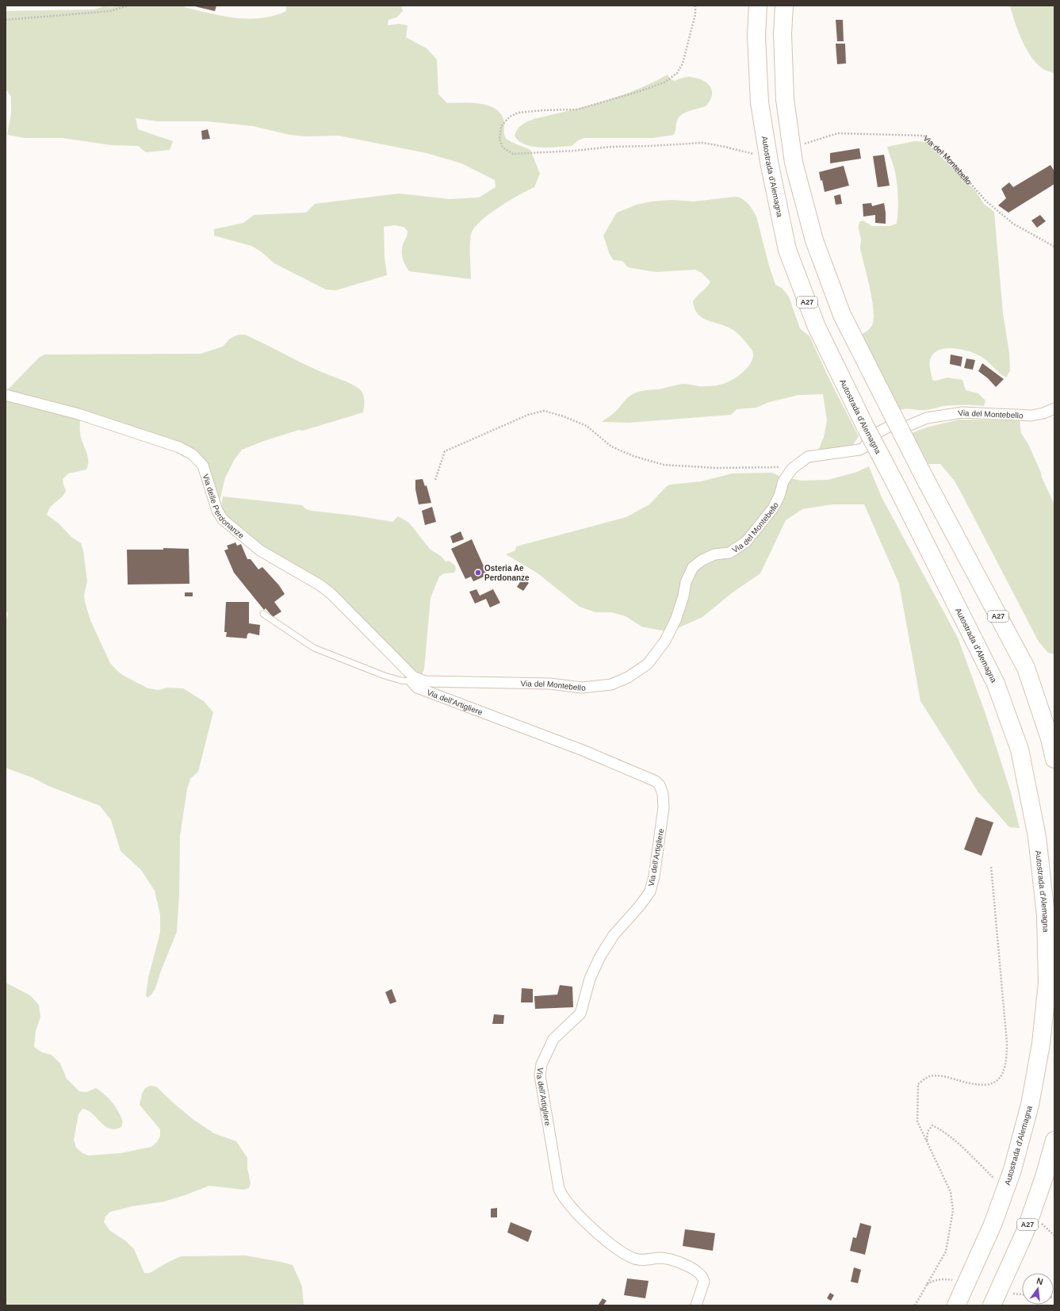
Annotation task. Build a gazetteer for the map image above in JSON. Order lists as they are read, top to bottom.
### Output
{
  "streets": {
    "highway": ["Autostrada d'Alemagna", "A27"],
    "street": ["Via del Montebello", "Via delle Perdonanze", "Via dell'Artigliere"]
  },
  "crossings": [
    ["Via del Montebello", "Via delle Perdonanze"],
    ["Via del Montebello", "Via dell'Artigliere"],
    ["Via delle Perdonanze", "Via dell'Artigliere"]
  ],
  "places": ["Osteria Ae Perdonanze"],
  "north": "top"
}
